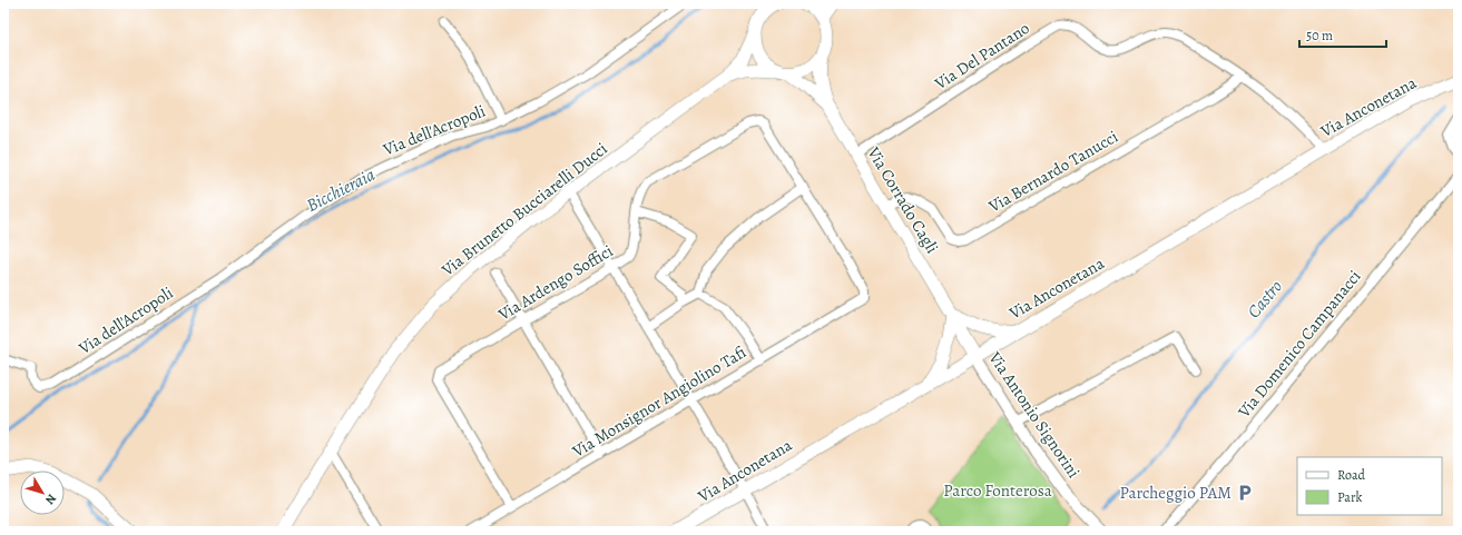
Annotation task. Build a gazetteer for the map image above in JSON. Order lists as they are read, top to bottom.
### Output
{
  "streets": {
    "main road": ["Via Anconetana", "Via Corrado Cagli", "Via Brunetto Bucciarelli Ducci"],
    "street": [
      "Via Del Pantano",
      "Via dell'Acropoli",
      "Via Bernardo Tanucci",
      "Via Ardengo Soffici",
      "Via Domenico Campanacci",
      "Via Monsignor Angiolino Tafi",
      "Via Antonio Signorini"
    ]
  },
  "crossings": [
    ["Via Del Pantano", "Via Anconetana"],
    ["Via Del Pantano", "Via Bernardo Tanucci"],
    ["Via Del Pantano", "Via Corrado Cagli"],
    ["Via Anconetana", "Via Corrado Cagli"],
    ["Via Anconetana", "Via Antonio Signorini"],
    ["Via Bernardo Tanucci", "Via Corrado Cagli"],
    ["Via Corrado Cagli", "Via Antonio Signorini"],
    ["Via Ardengo Soffici", "Via Monsignor Angiolino Tafi"]
  ],
  "water": ["Bicchieraia", "Castro"],
  "parks": ["Parco Fonterosa"],
  "places": {
    "parking": ["Parcheggio PAM"]
  },
  "legend": ["Road", "Park"],
  "scale_bar": "50 m",
  "north": "bottom right"
}
